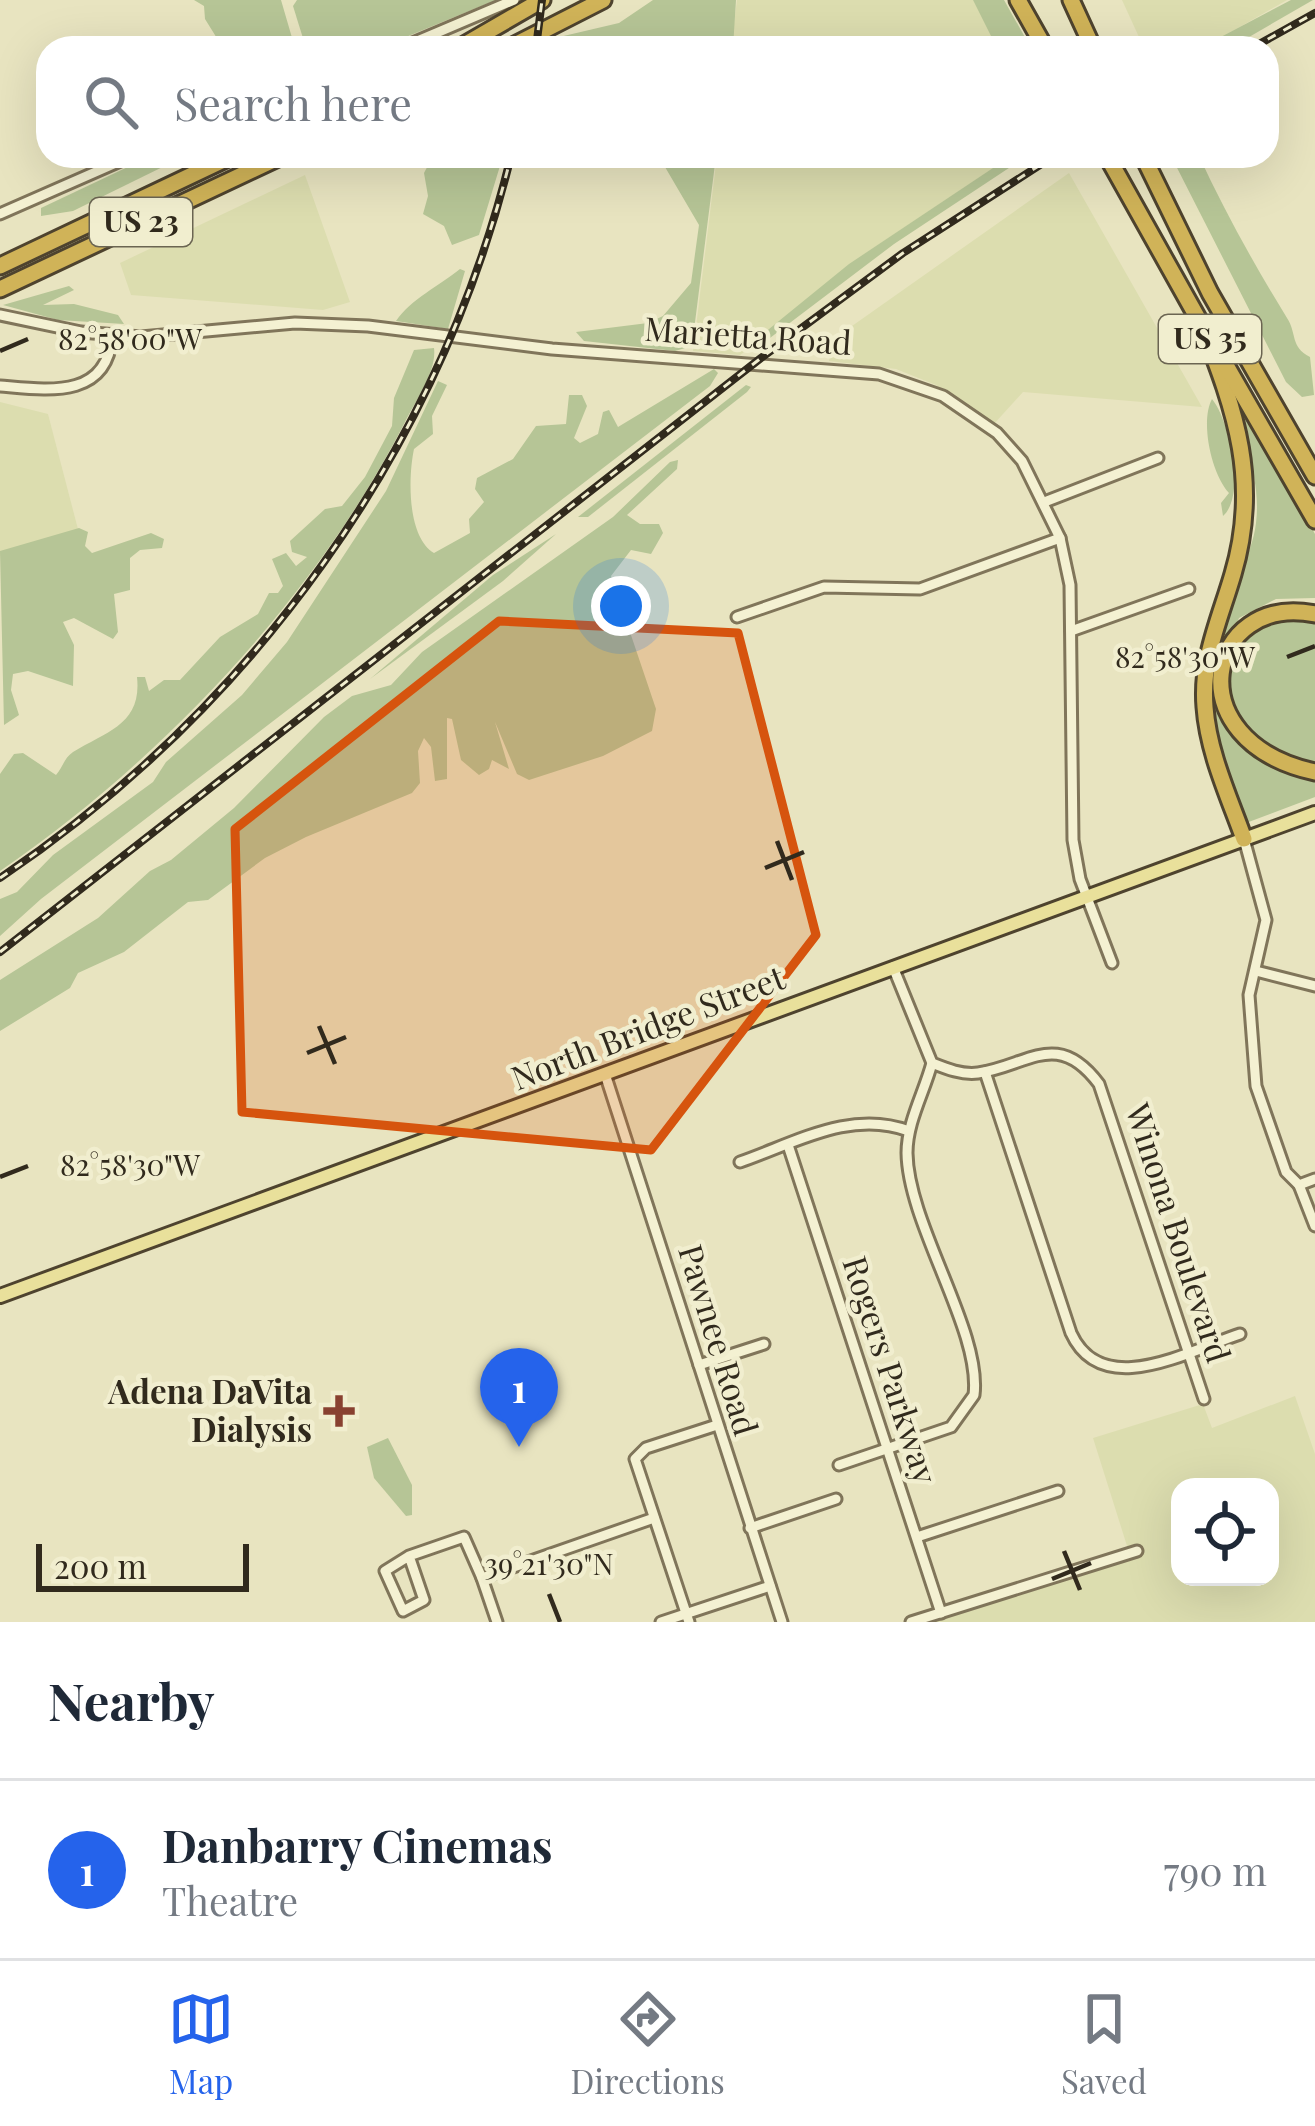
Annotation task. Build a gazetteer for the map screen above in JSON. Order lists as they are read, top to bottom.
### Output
{
  "streets": {
    "highway": ["US 23", "US 35"],
    "main road": ["North Bridge Street"],
    "street": [
      "Marietta Road",
      "Winona Boulevard",
      "Pawnee Road",
      "Rogers Parkway"
    ]
  },
  "crossings": [
    ["Marietta Road", "North Bridge Street"],
    ["North Bridge Street", "Pawnee Road"]
  ],
  "places": {
    "health": ["Adena DaVita Dialysis"]
  },
  "scale_bar": "200 m",
  "page": {
    "search": "Search here",
    "pins": "1",
    "scale": "200 m",
    "heading": "Nearby",
    "list": [
      {
        "mark": "1",
        "name": "Danbarry Cinemas",
        "note": "Theatre",
        "value": "790 m"
      }
    ],
    "nav": ["Map", "Directions", "Saved"]
  },
  "coordinates": ["82°58'00\"W", "82°58'30\"W", "39°21'30\"N"]
}
